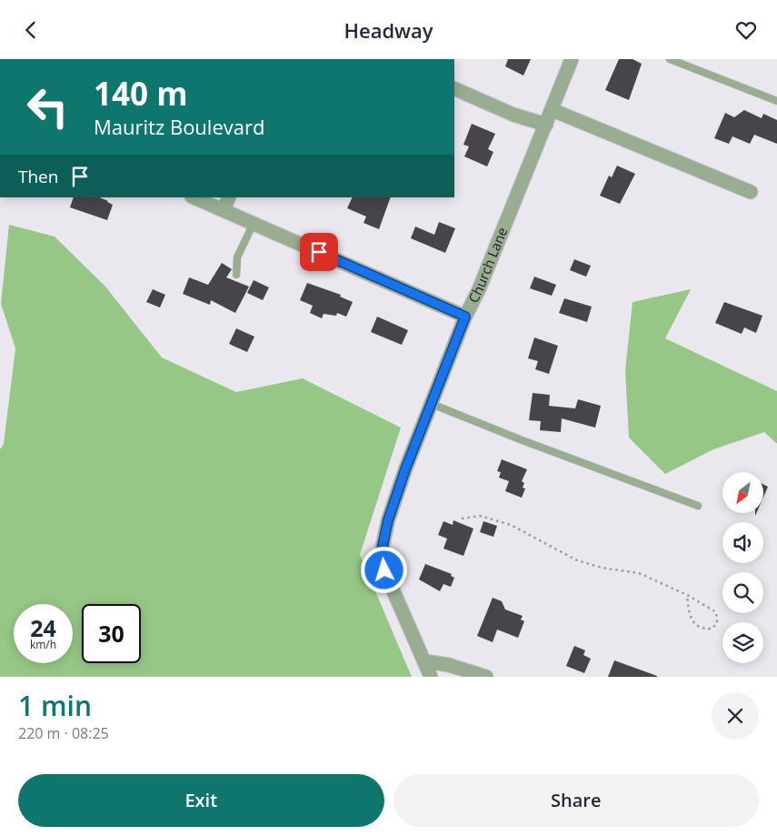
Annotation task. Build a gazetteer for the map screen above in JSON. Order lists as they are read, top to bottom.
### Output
{
  "streets": {
    "street": ["Church Lane"]
  },
  "north": "bottom left",
  "page": {
    "header": "Headway",
    "turn": ["140 m", "Mauritz Boulevard"],
    "then": "Then",
    "speed": "24 km/h",
    "limit": "30",
    "heading": ["1 min", "220 m · 08:25"],
    "buttons": ["Exit", "Share"]
  }
}
